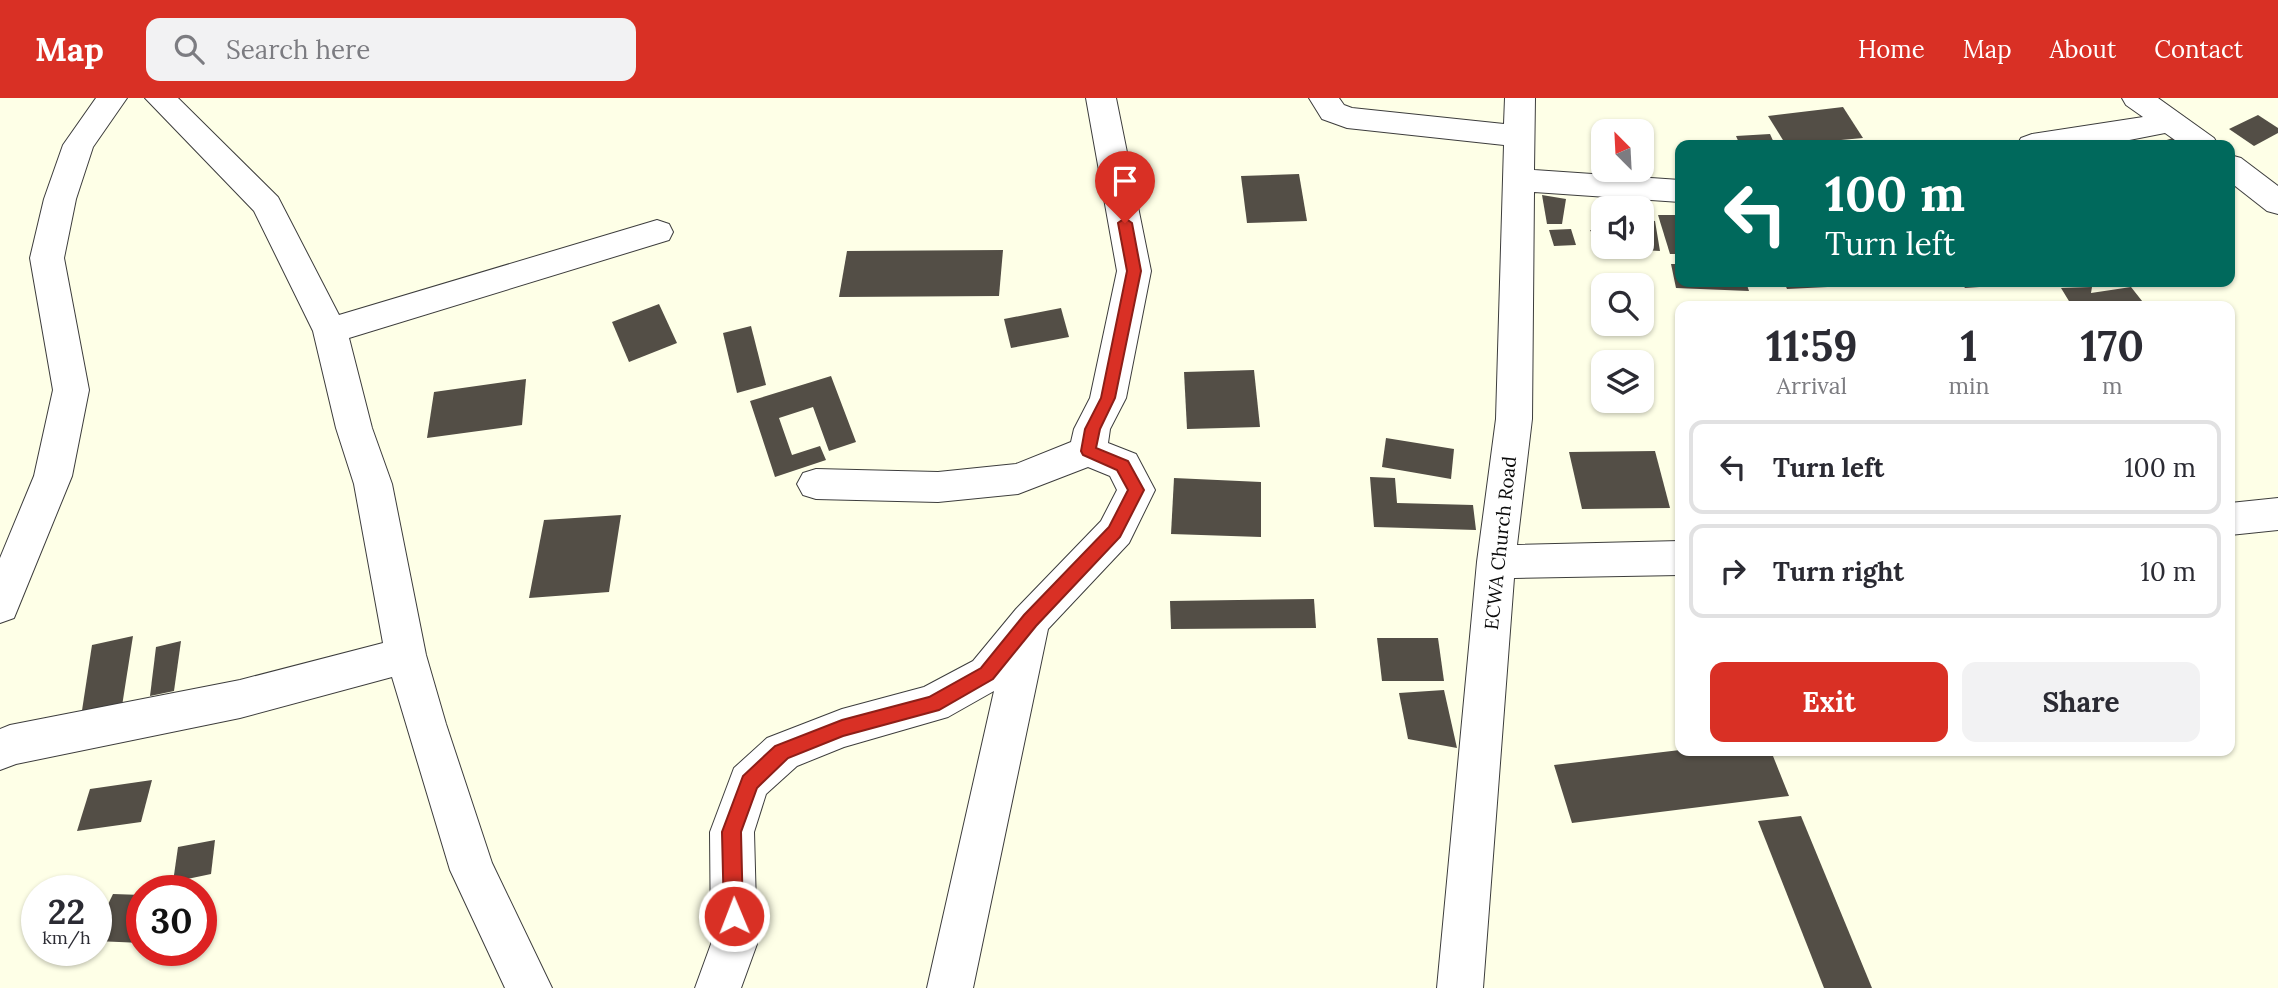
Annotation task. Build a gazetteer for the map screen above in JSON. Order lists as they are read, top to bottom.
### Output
{
  "streets": {
    "street": ["ECWA Church Road"]
  },
  "north": "top left",
  "page": {
    "header": "Map",
    "search": "Search here",
    "nav": [
      "Home",
      "Map",
      "About",
      "Contact"
    ],
    "turn": ["100 m", "Turn left"],
    "eta": [
      "11:59",
      "Arrival",
      "1",
      "min",
      "170",
      "m"
    ],
    "list": [
      {
        "name": "Turn left",
        "value": "100 m"
      },
      {
        "name": "Turn right",
        "value": "10 m"
      }
    ],
    "buttons": ["Exit", "Share"],
    "speed": "22 km/h",
    "limit": "30"
  }
}
